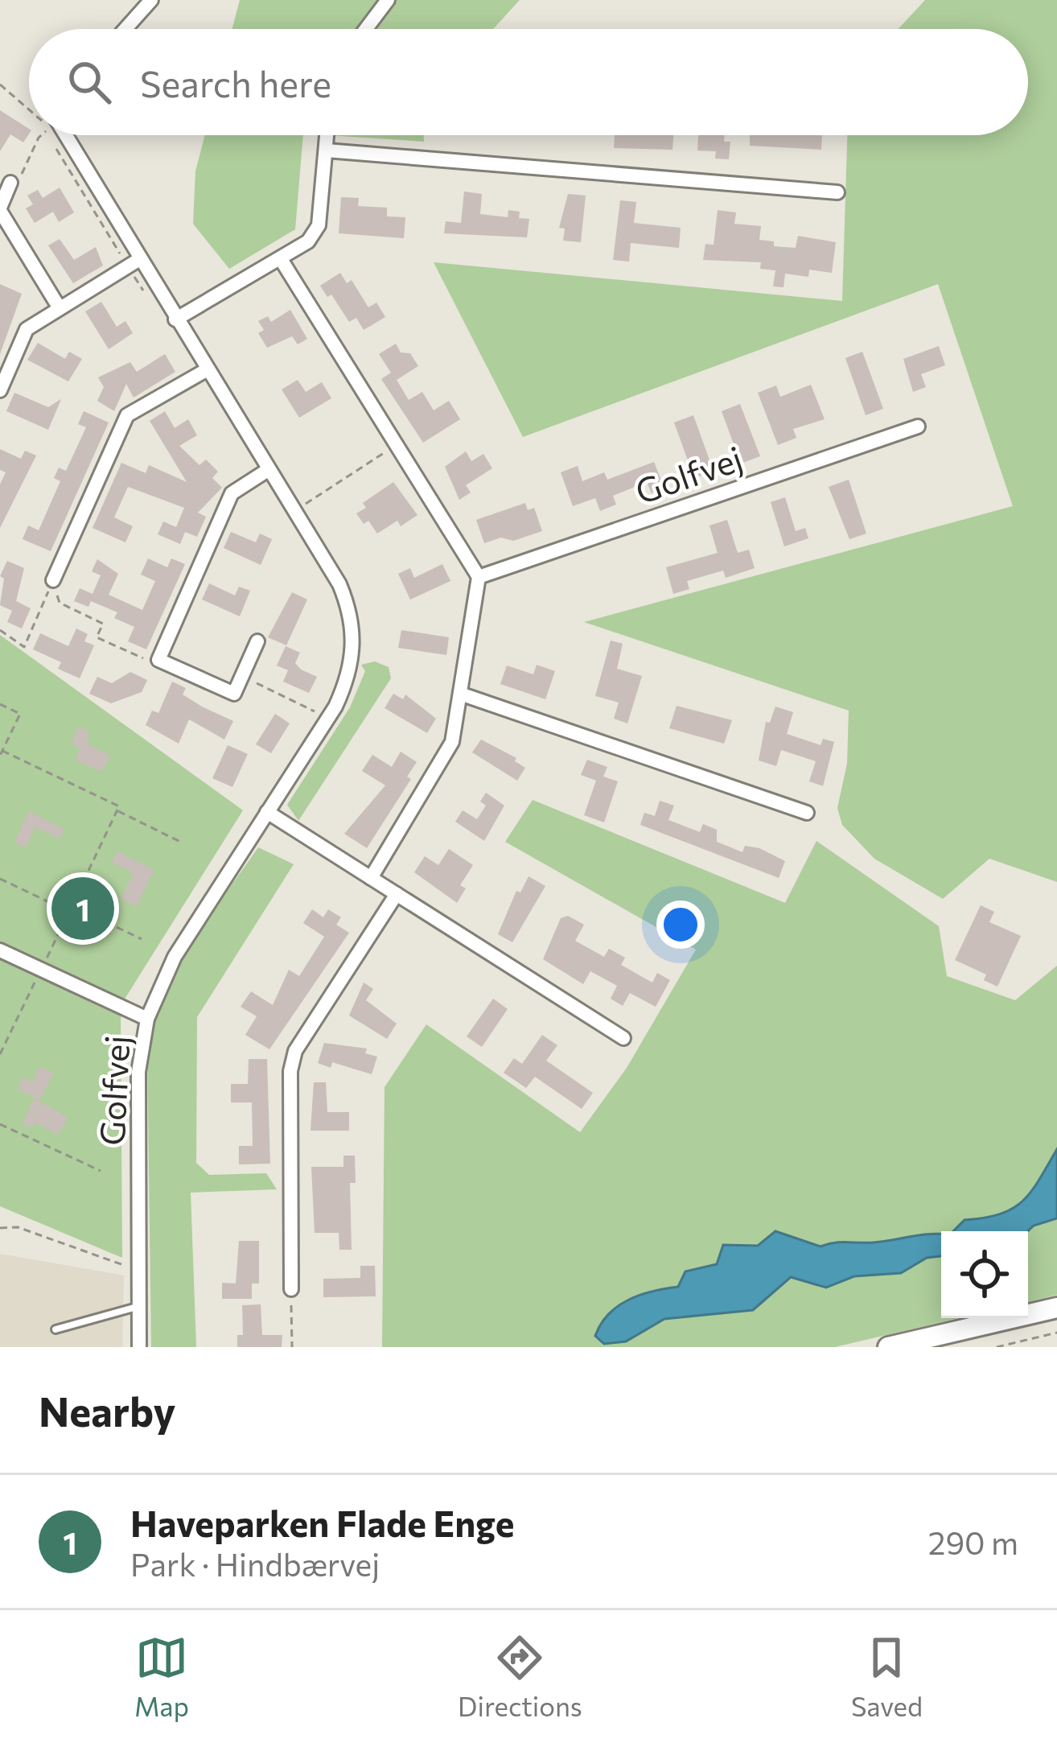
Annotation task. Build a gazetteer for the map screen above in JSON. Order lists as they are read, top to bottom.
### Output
{
  "streets": {
    "street": ["Golfvej"]
  },
  "page": {
    "search": "Search here",
    "pins": "1",
    "heading": "Nearby",
    "list": [
      {
        "mark": "1",
        "name": "Haveparken Flade Enge",
        "note": "Park · Hindbærvej",
        "value": "290 m"
      }
    ],
    "nav": ["Map", "Directions", "Saved"]
  }
}
